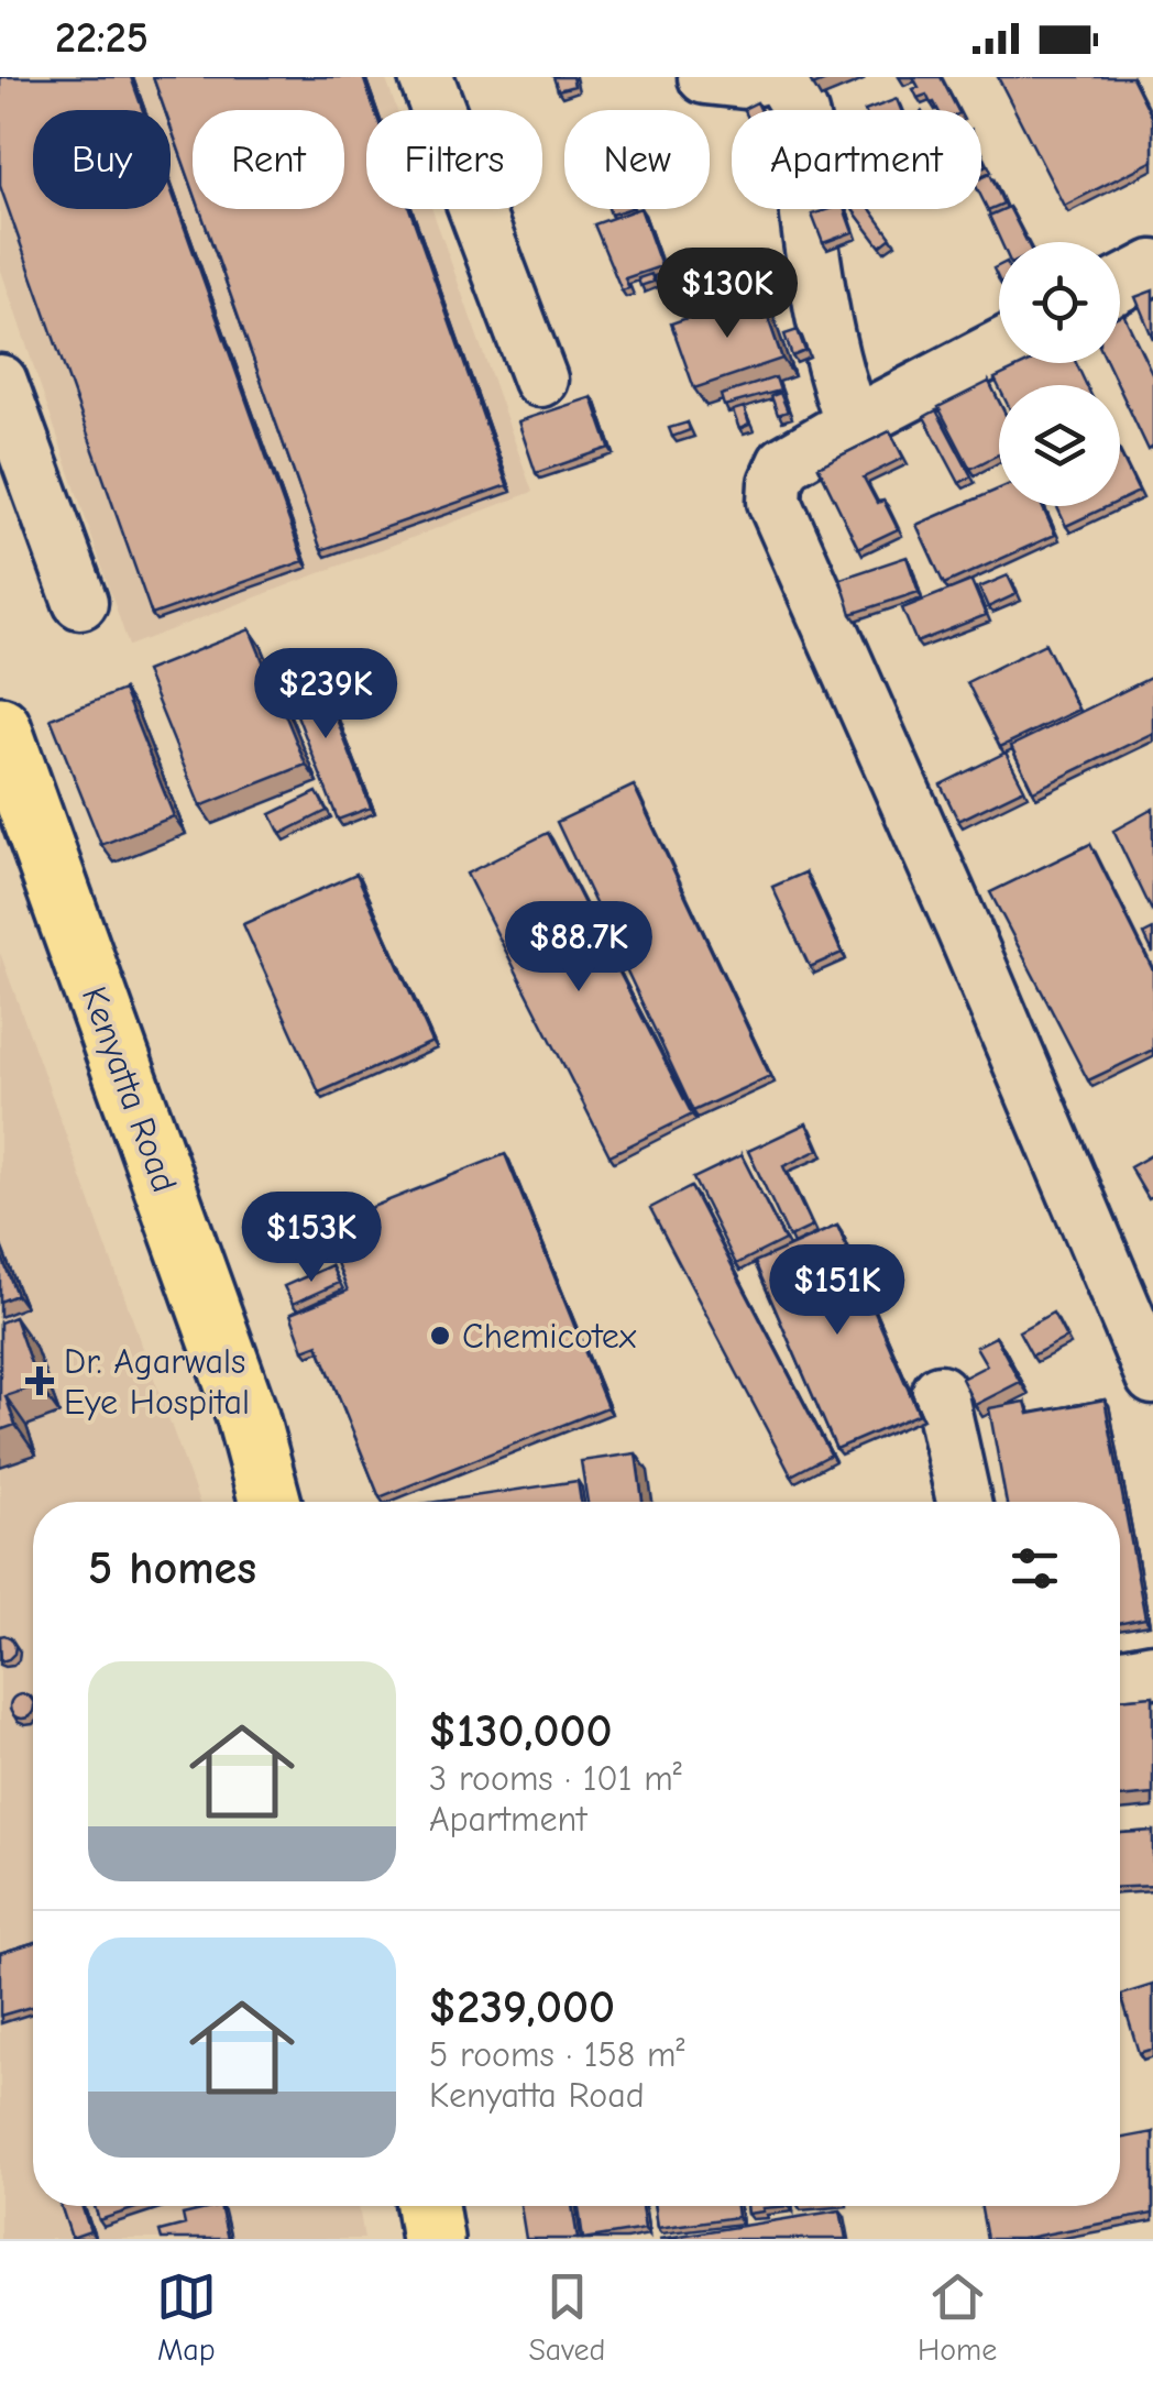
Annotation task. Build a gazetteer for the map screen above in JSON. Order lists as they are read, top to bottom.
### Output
{
  "streets": {
    "highway": ["Kenyatta Road"]
  },
  "places": {
    "other": ["Chemicotex"],
    "health": ["Dr. Agarwals Eye Hospital"]
  },
  "page": {
    "status": "22:25",
    "chip": [
      "Buy",
      "Rent",
      "Filters",
      "New",
      "Apartment"
    ],
    "price": [
      "$130K",
      "$239K",
      "$88.7K",
      "$153K",
      "$151K"
    ],
    "heading": "5 homes",
    "list": [
      {
        "name": "$130,000",
        "note": "3 rooms · 101 m² · Apartment"
      },
      {
        "name": "$239,000",
        "note": "5 rooms · 158 m² · Kenyatta Road"
      }
    ],
    "tabs": ["Map", "Saved", "Home"]
  }
}
